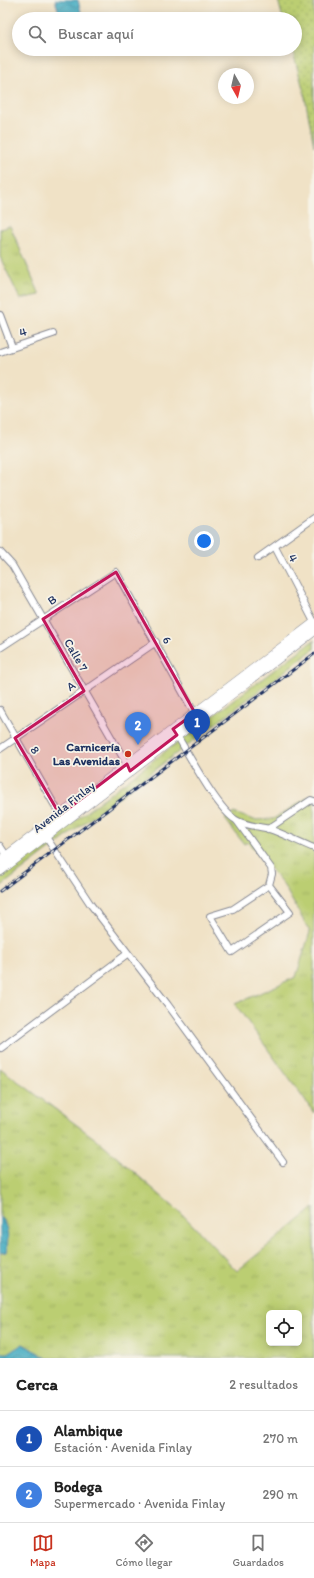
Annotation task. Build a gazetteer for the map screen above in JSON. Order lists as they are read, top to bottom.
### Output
{
  "streets": {
    "highway": ["Avenida Finlay"],
    "street": [
      "4",
      "B",
      "6",
      "Calle 7",
      "A",
      "8"
    ]
  },
  "crossings": [
    ["4", "Avenida Finlay"],
    ["B", "6"],
    ["B", "Calle 7"],
    ["6", "A"],
    ["6", "Avenida Finlay"],
    ["Calle 7", "A"],
    ["Calle 7", "Avenida Finlay"],
    ["A", "8"],
    ["8", "Avenida Finlay"]
  ],
  "places": ["Carnicería Las Avenidas"],
  "north": "bottom",
  "page": {
    "search": "Buscar aquí",
    "pins": ["1", "2"],
    "heading": ["Cerca", "2 resultados"],
    "list": [
      {
        "mark": "1",
        "name": "Alambique",
        "note": "Estación · Avenida Finlay",
        "value": "270 m"
      },
      {
        "mark": "2",
        "name": "Bodega",
        "note": "Supermercado · Avenida Finlay",
        "value": "290 m"
      }
    ],
    "nav": ["Mapa", "Cómo llegar", "Guardados"]
  }
}
